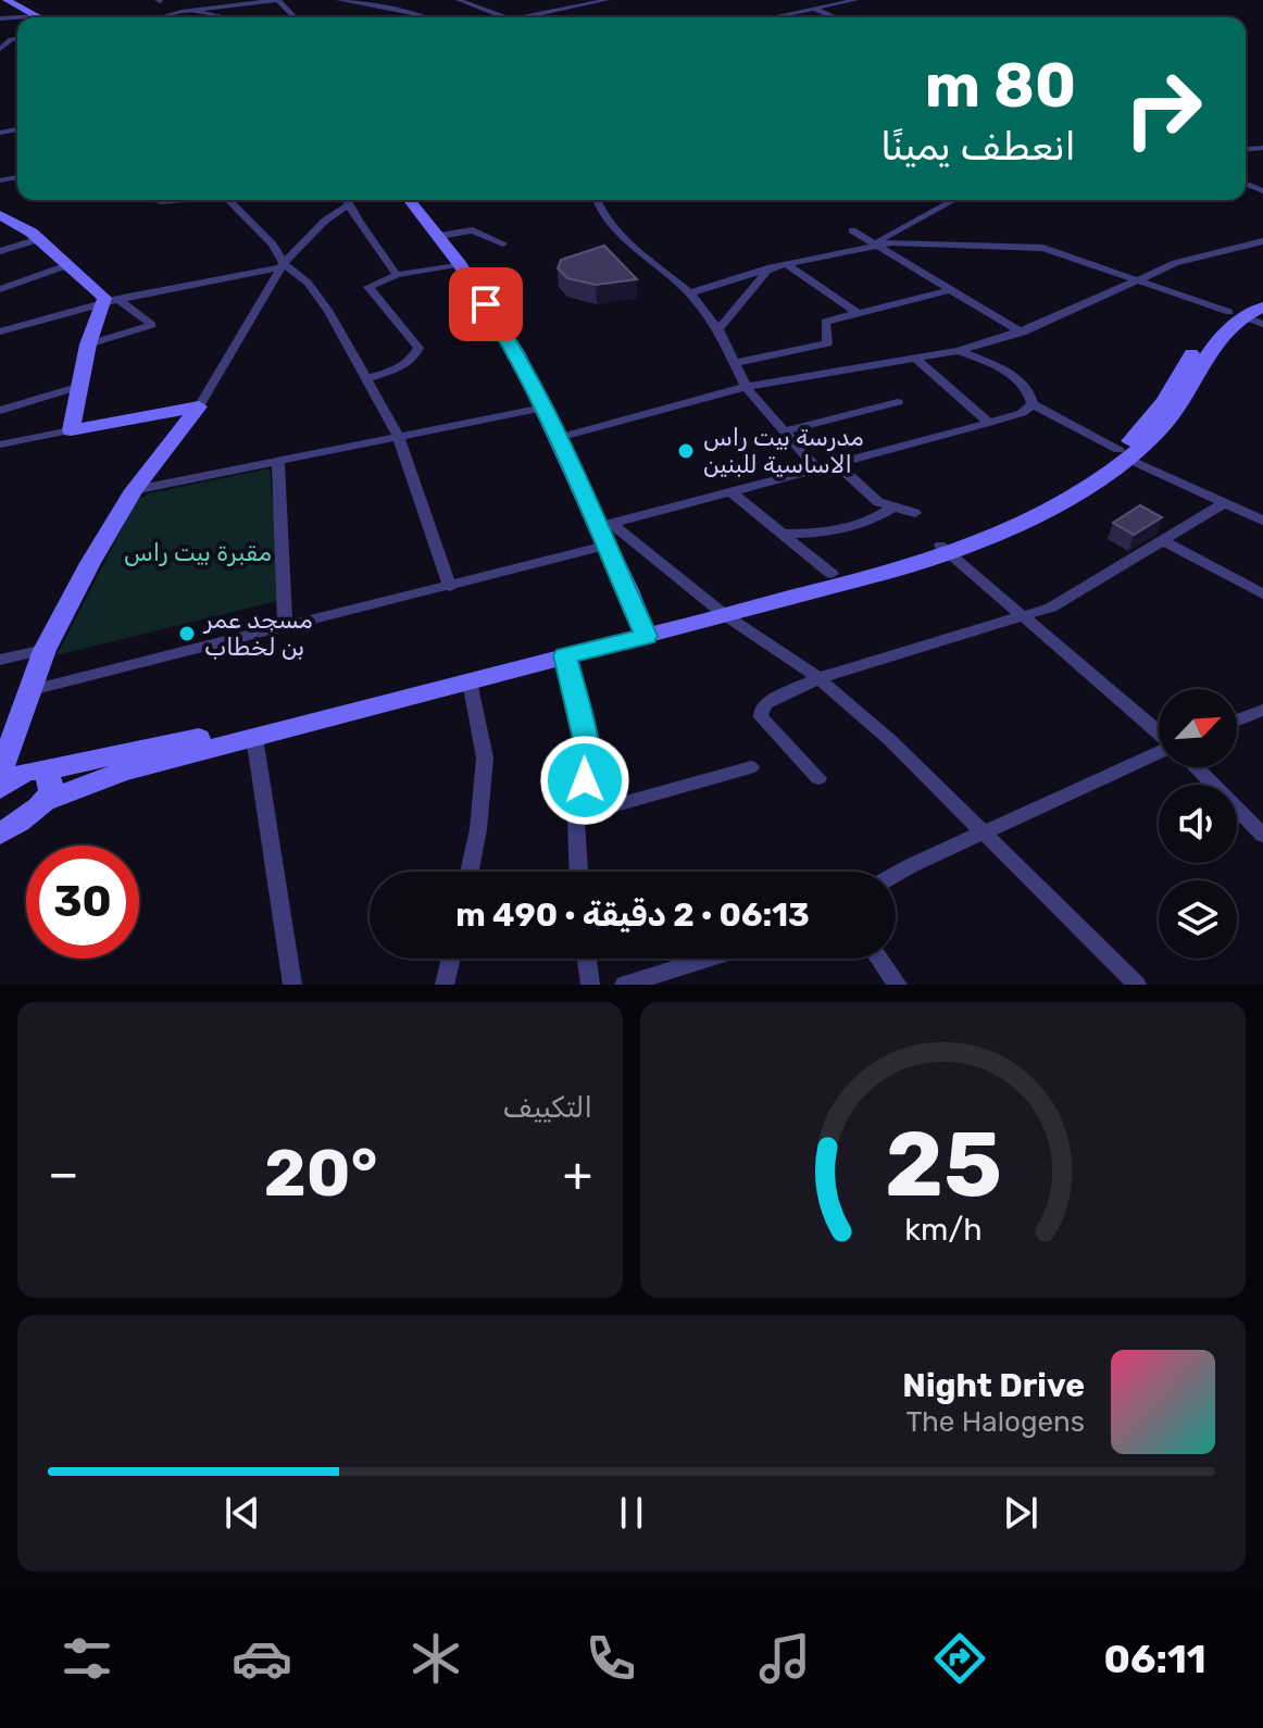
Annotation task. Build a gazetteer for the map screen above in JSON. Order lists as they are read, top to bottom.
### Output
{
  "parks": ["مقبرة بيت راس"],
  "places": ["مدرسة بيت راس الاساسية للبنين", "مسجد عمر بن لخطاب"],
  "north": "top right",
  "page": {
    "turn": ["80 m", "انعطف يمينًا"],
    "limit": "30",
    "trip": "06:13 · 2 دقيقة · 490 m",
    "tile": "التكييف",
    "heat": ["−", "20°", "+"],
    "song": ["Night Drive", "The Halogens"],
    "tabs": "06:11",
    "gauge": ["25", "km/h"]
  }
}
